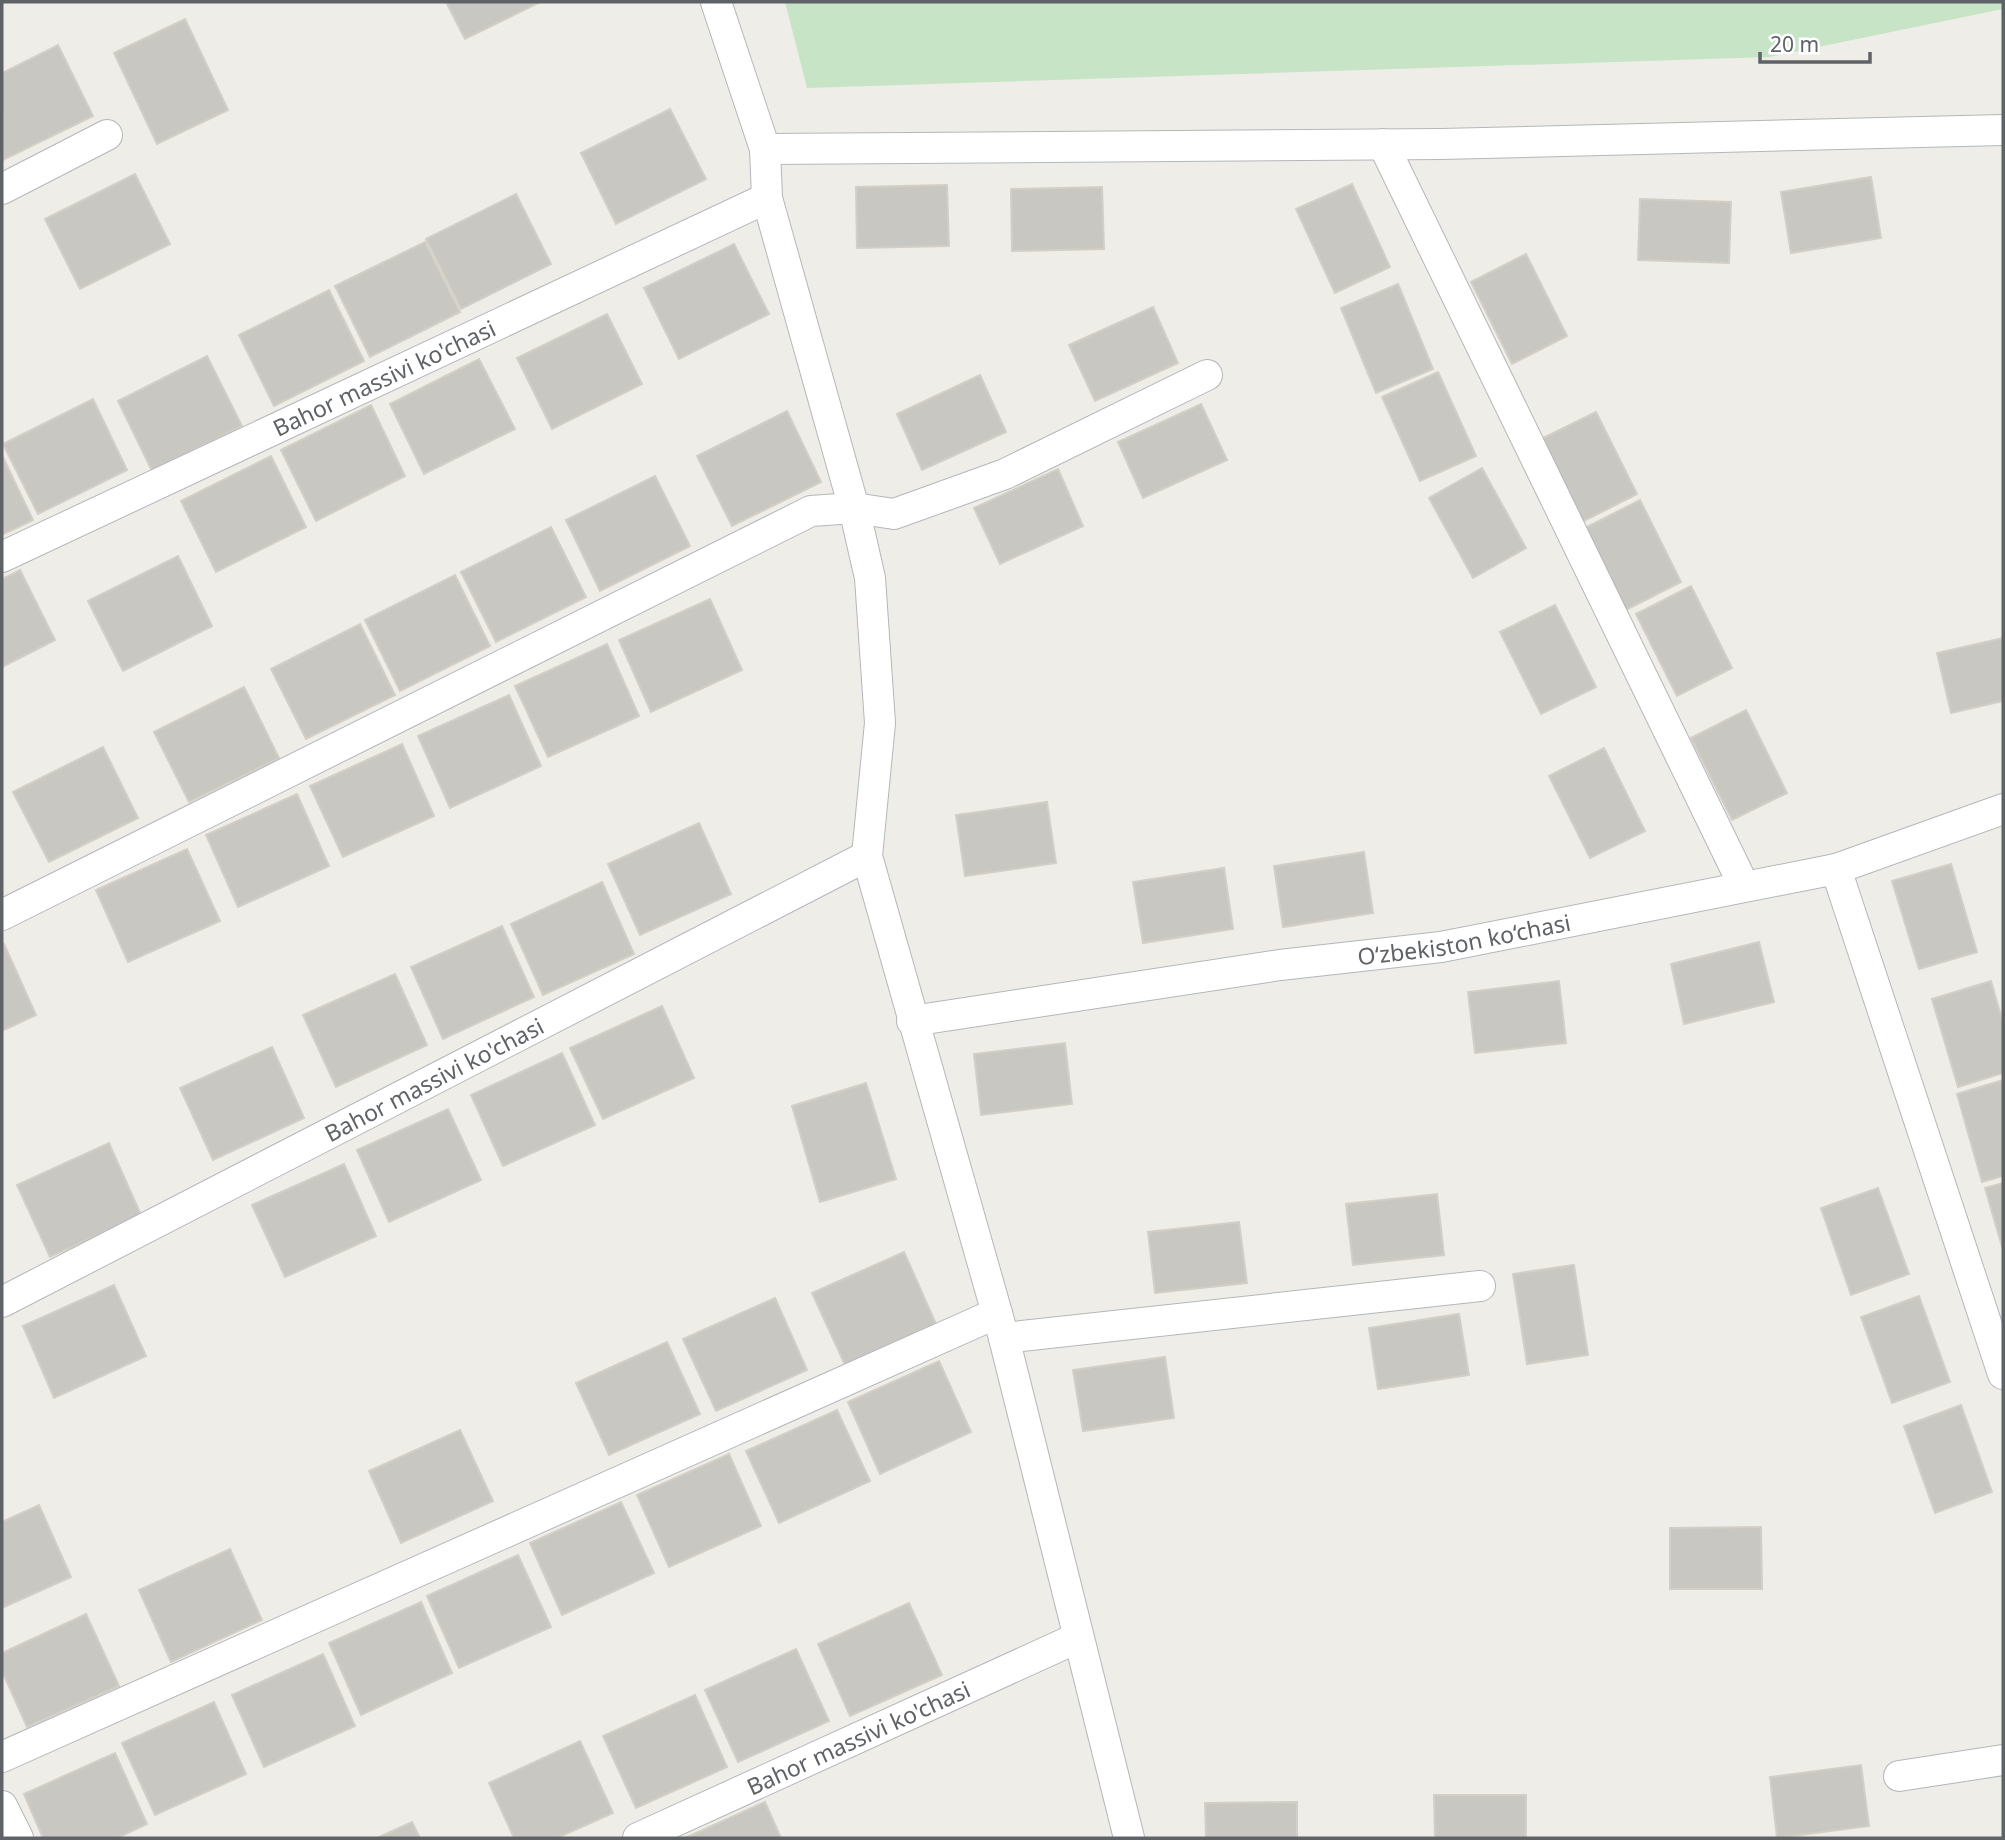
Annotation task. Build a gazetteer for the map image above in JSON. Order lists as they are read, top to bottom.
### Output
{
  "streets": {
    "street": ["Bahor massivi ko'chasi", "O‘zbekiston ko‘chasi"]
  },
  "scale_bar": "20 m"
}
